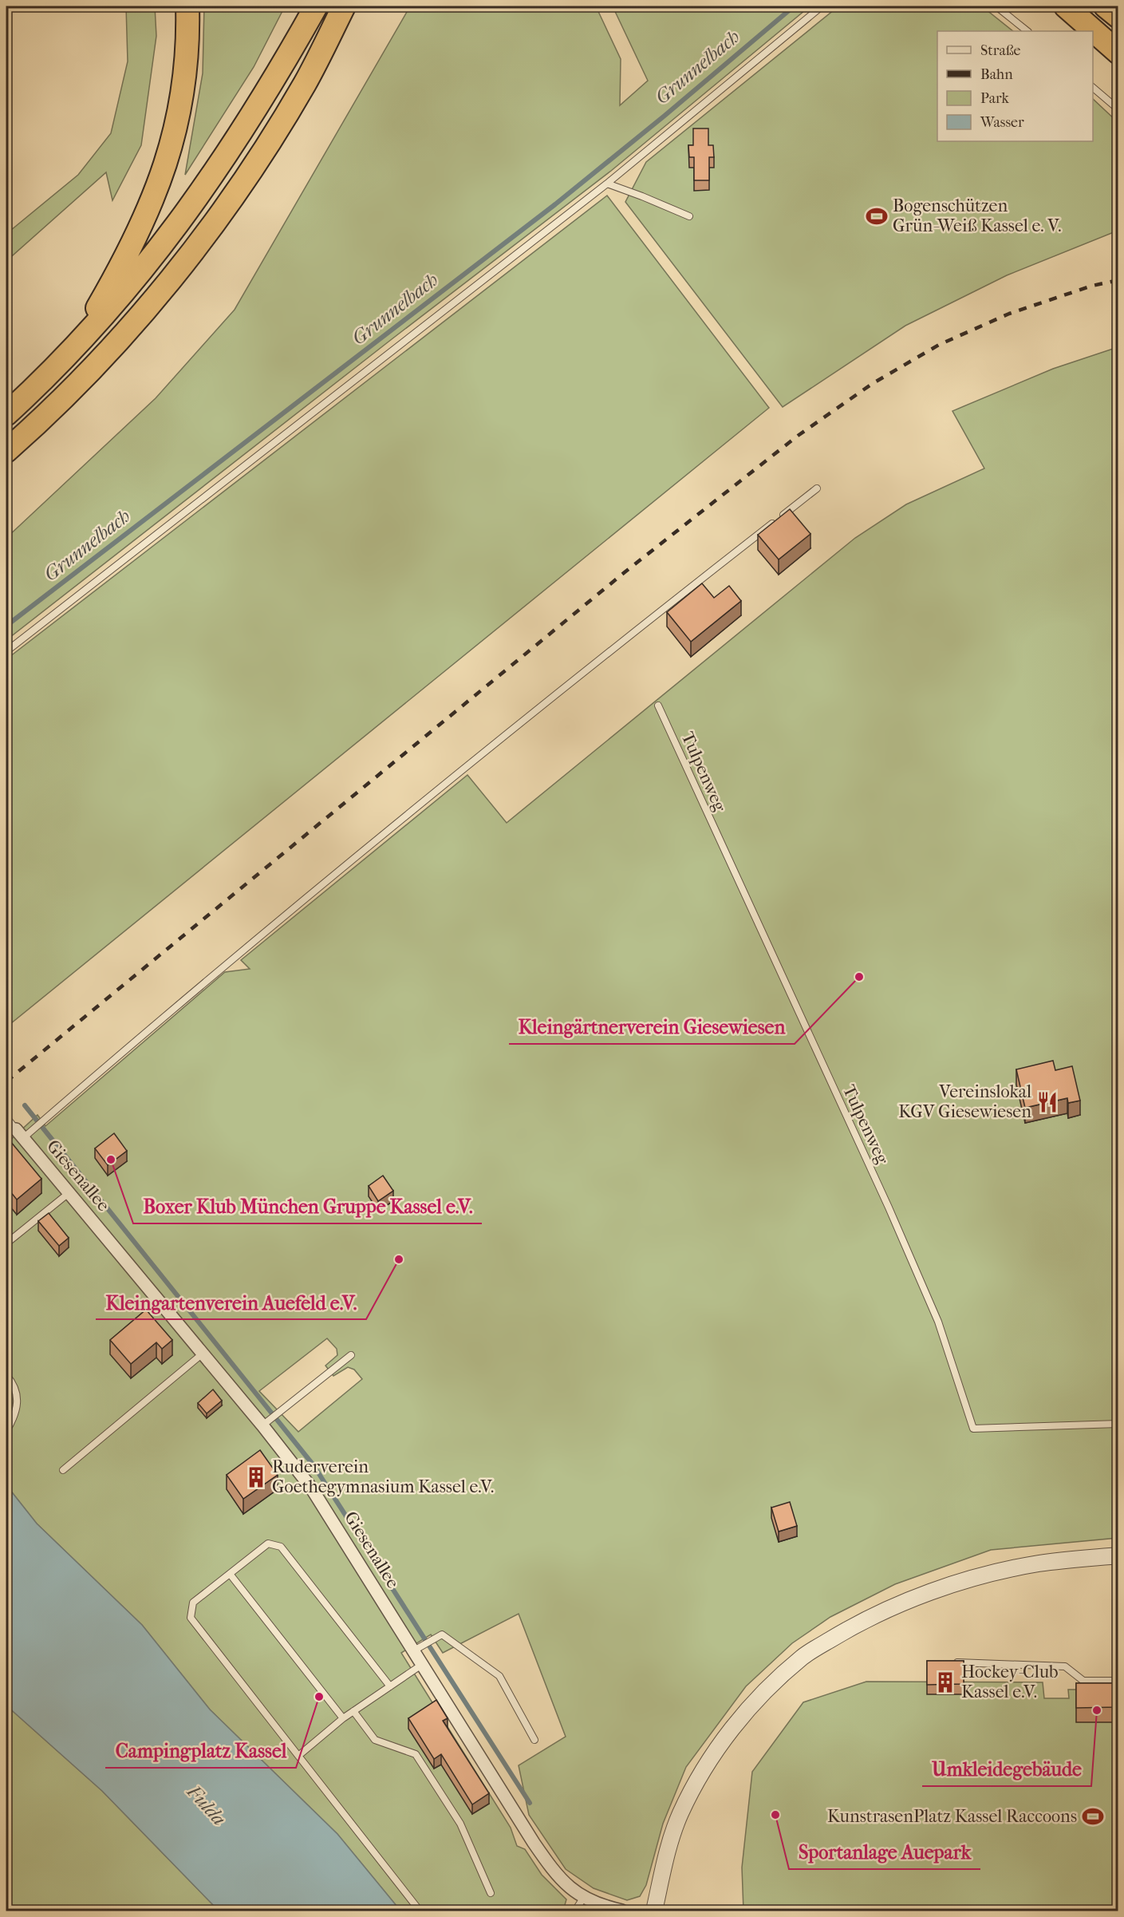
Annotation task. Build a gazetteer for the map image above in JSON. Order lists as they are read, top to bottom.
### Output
{
  "streets": {
    "street": ["Giesenallee"],
    "lane": ["Tulpenweg"]
  },
  "water": ["Grunnelbach", "Fulda"],
  "places": {
    "sports": ["Bogenschützen Grün-Weiß Kassel e. V.", "KunstrasenPlatz Kassel Raccoons"],
    "other": [
      "Kleingärtnerverein Giesewiesen",
      "Boxer Klub München Gruppe Kassel e.V.",
      "Kleingartenverein Auefeld e.V.",
      "Campingplatz Kassel",
      "Umkleidegebäude",
      "Sportanlage Auepark"
    ],
    "restaurant": ["Vereinslokal KGV Giesewiesen"],
    "building": ["Ruderverein Goethegymnasium Kassel e.V.", "Hockey-Club Kassel e.V."]
  },
  "legend": [
    "Straße",
    "Bahn",
    "Park",
    "Wasser"
  ]
}
